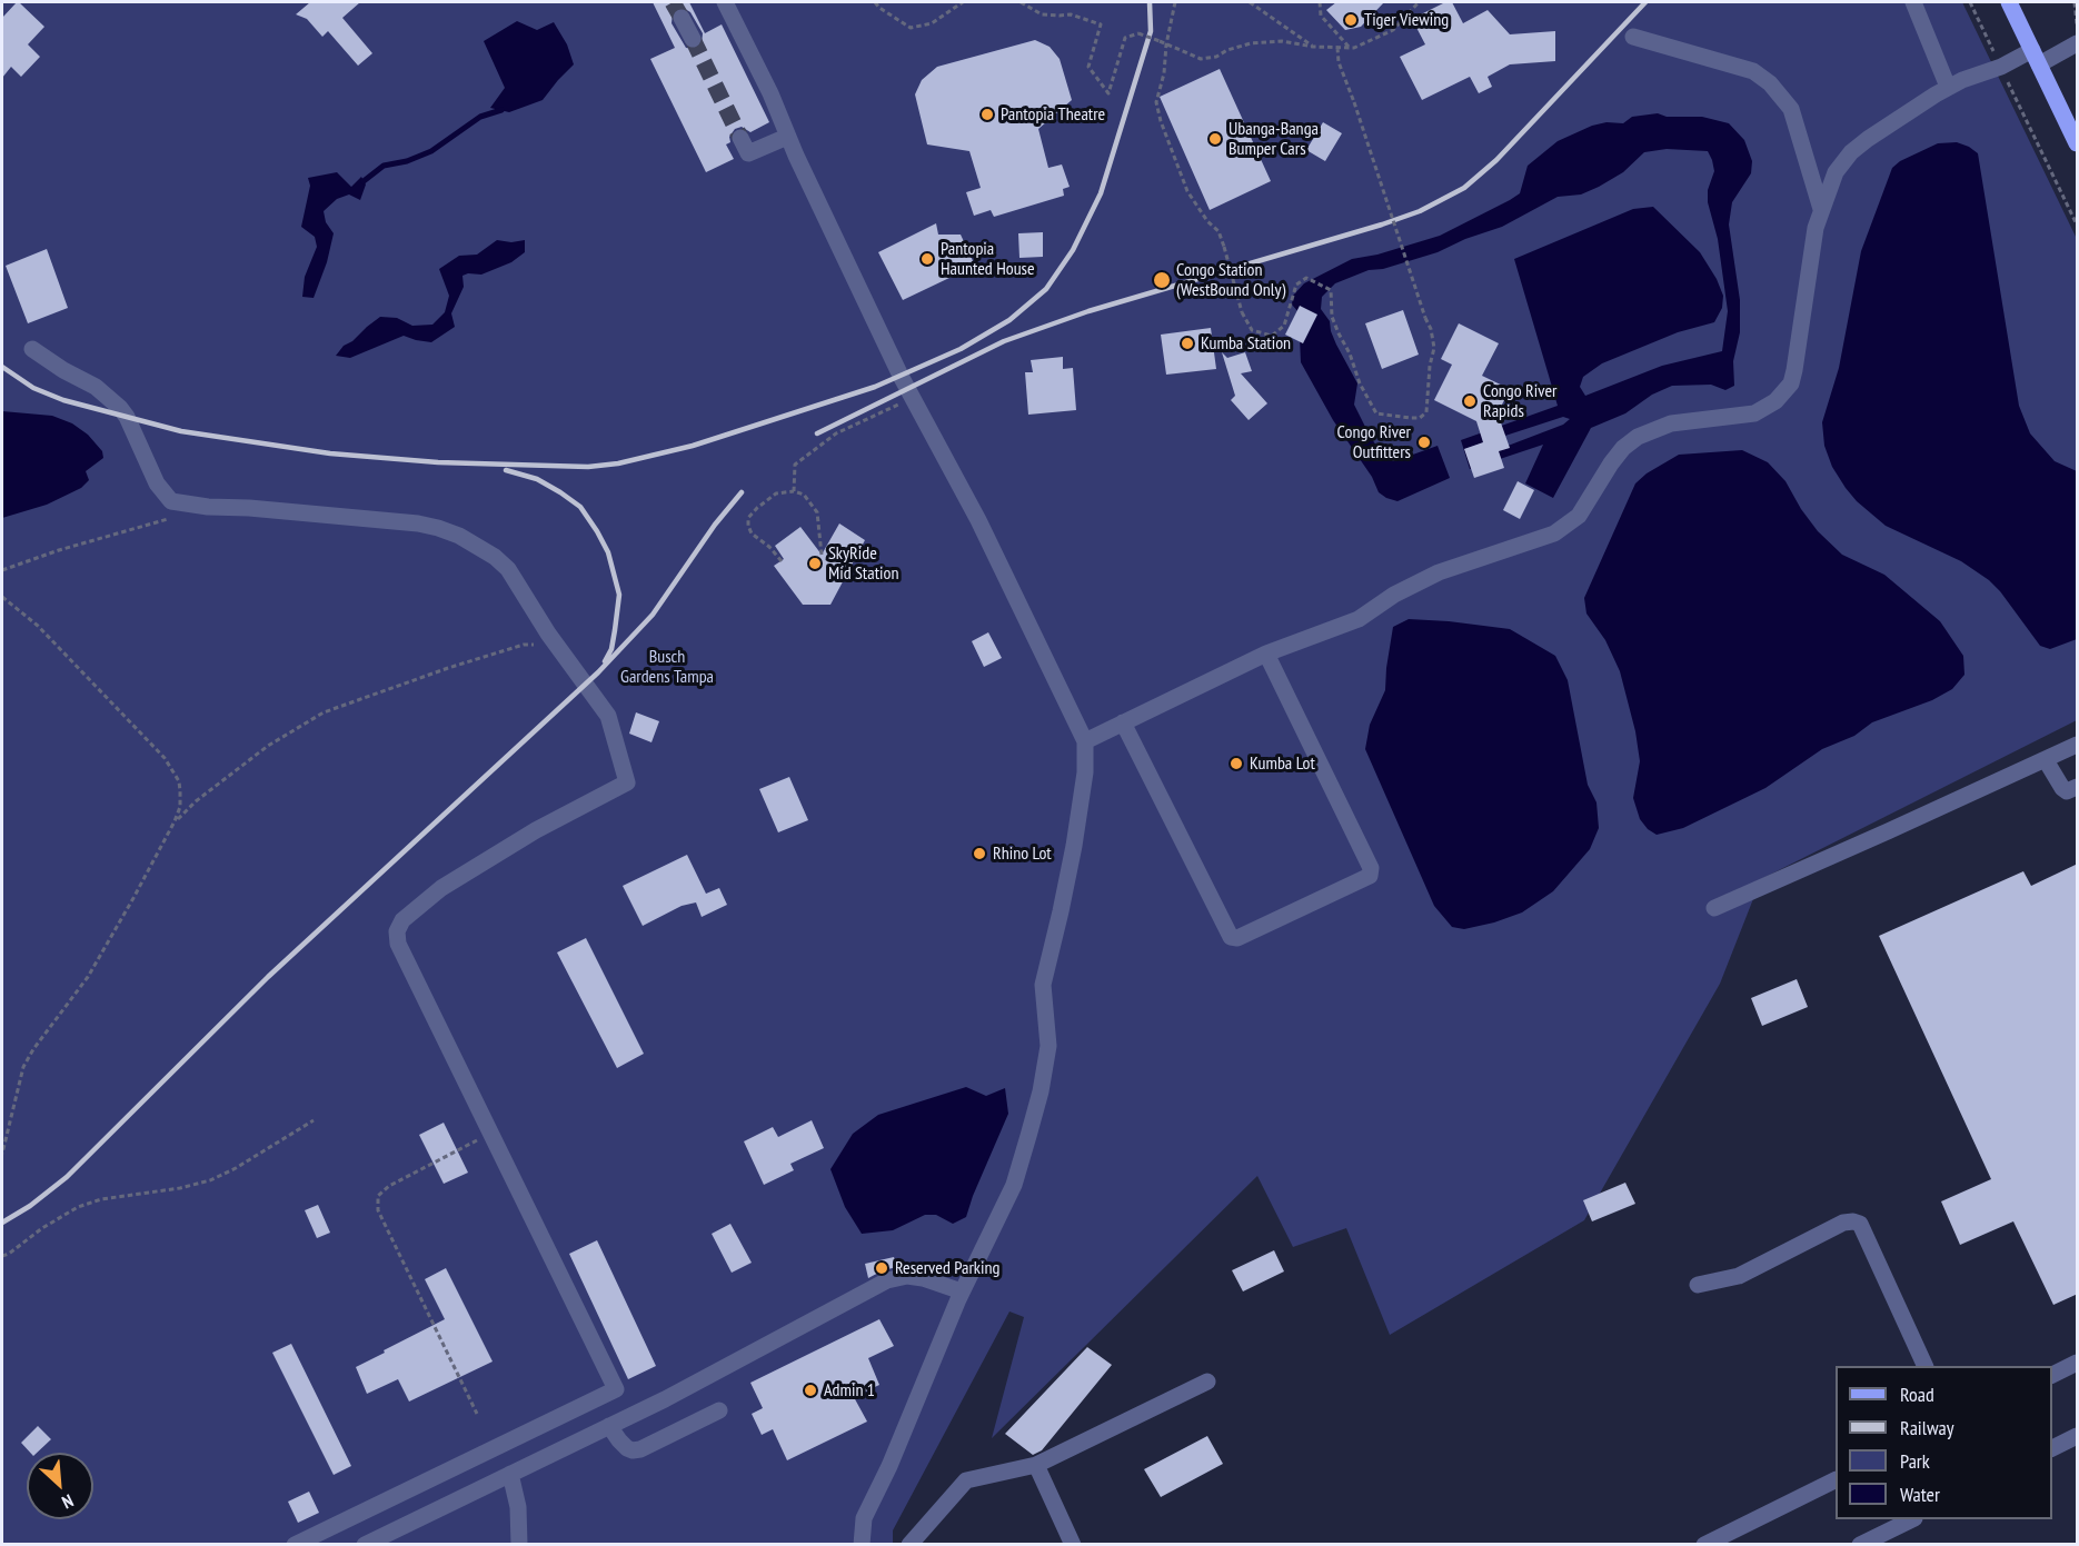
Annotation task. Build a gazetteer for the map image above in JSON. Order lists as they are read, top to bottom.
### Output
{
  "parks": ["Busch Gardens Tampa"],
  "places": [
    "Tiger Viewing",
    "Pantopia Theatre",
    "Ubanga-Banga Bumper Cars",
    "Pantopia Haunted House",
    "Congo Station (WestBound Only)",
    "Kumba Station",
    "Congo River Rapids",
    "Congo River Outfitters",
    "SkyRide Mid Station",
    "Kumba Lot",
    "Rhino Lot",
    "Reserved Parking",
    "Admin 1"
  ],
  "legend": [
    "Road",
    "Railway",
    "Park",
    "Water"
  ],
  "north": "bottom right"
}
